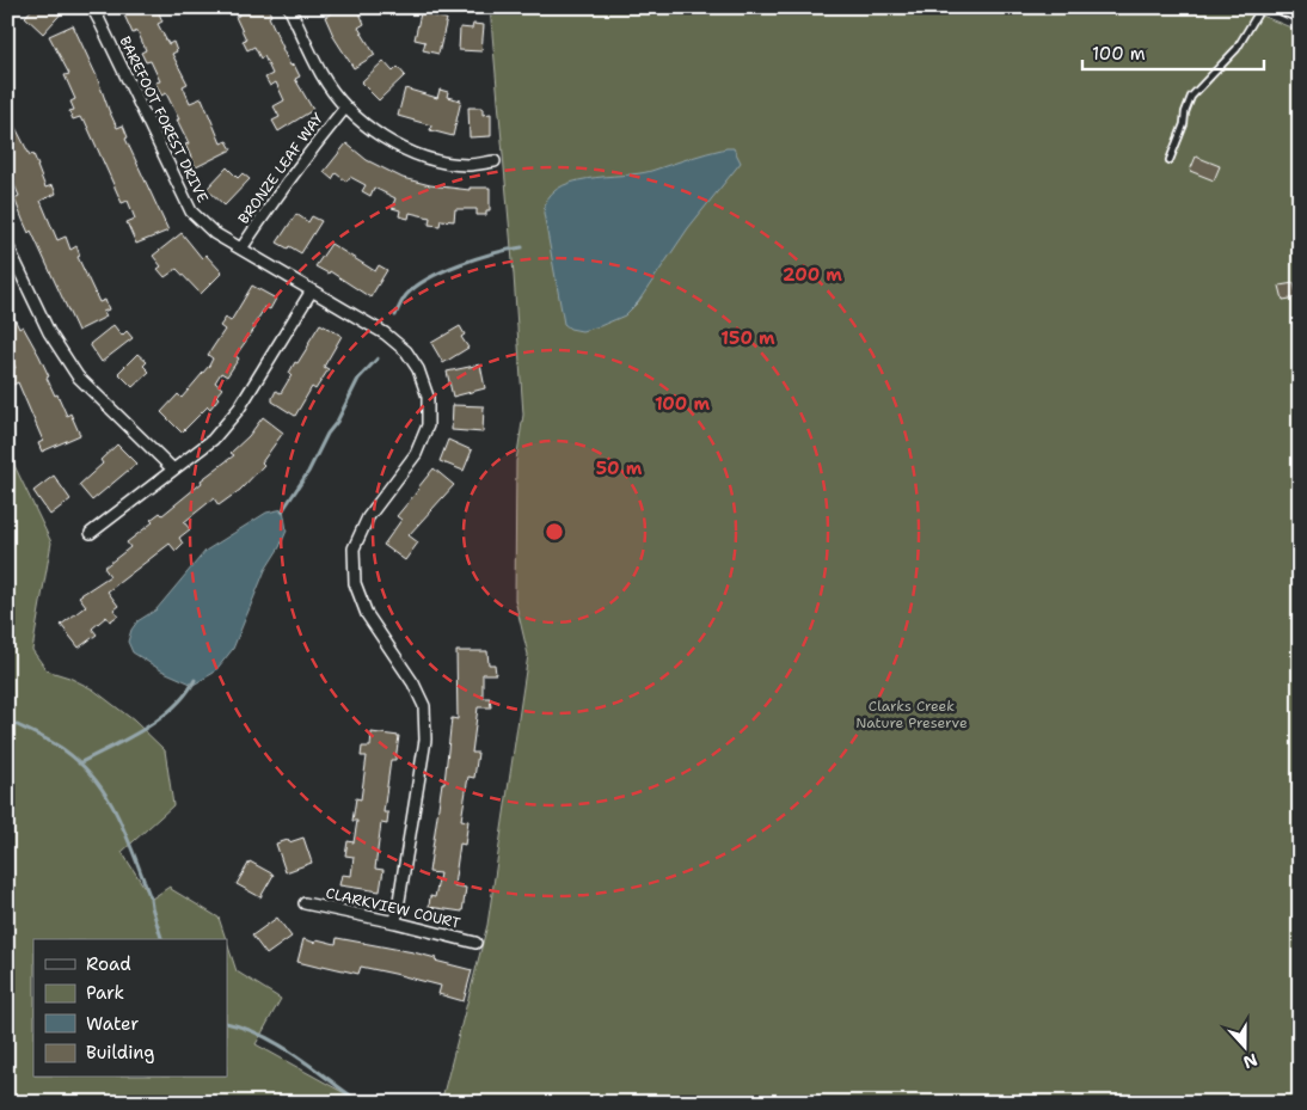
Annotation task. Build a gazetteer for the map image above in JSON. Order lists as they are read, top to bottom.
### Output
{
  "streets": {
    "street": ["BAREFOOT FOREST DRIVE", "BRONZE LEAF WAY", "CLARKVIEW COURT"]
  },
  "crossings": [
    ["BAREFOOT FOREST DRIVE", "BRONZE LEAF WAY"]
  ],
  "parks": ["Clarks Creek Nature Preserve"],
  "legend": [
    "Road",
    "Park",
    "Water",
    "Building"
  ],
  "scale_bar": "100 m",
  "north": "bottom",
  "rings": [
    "200 m",
    "150 m",
    "100 m",
    "50 m"
  ]
}
